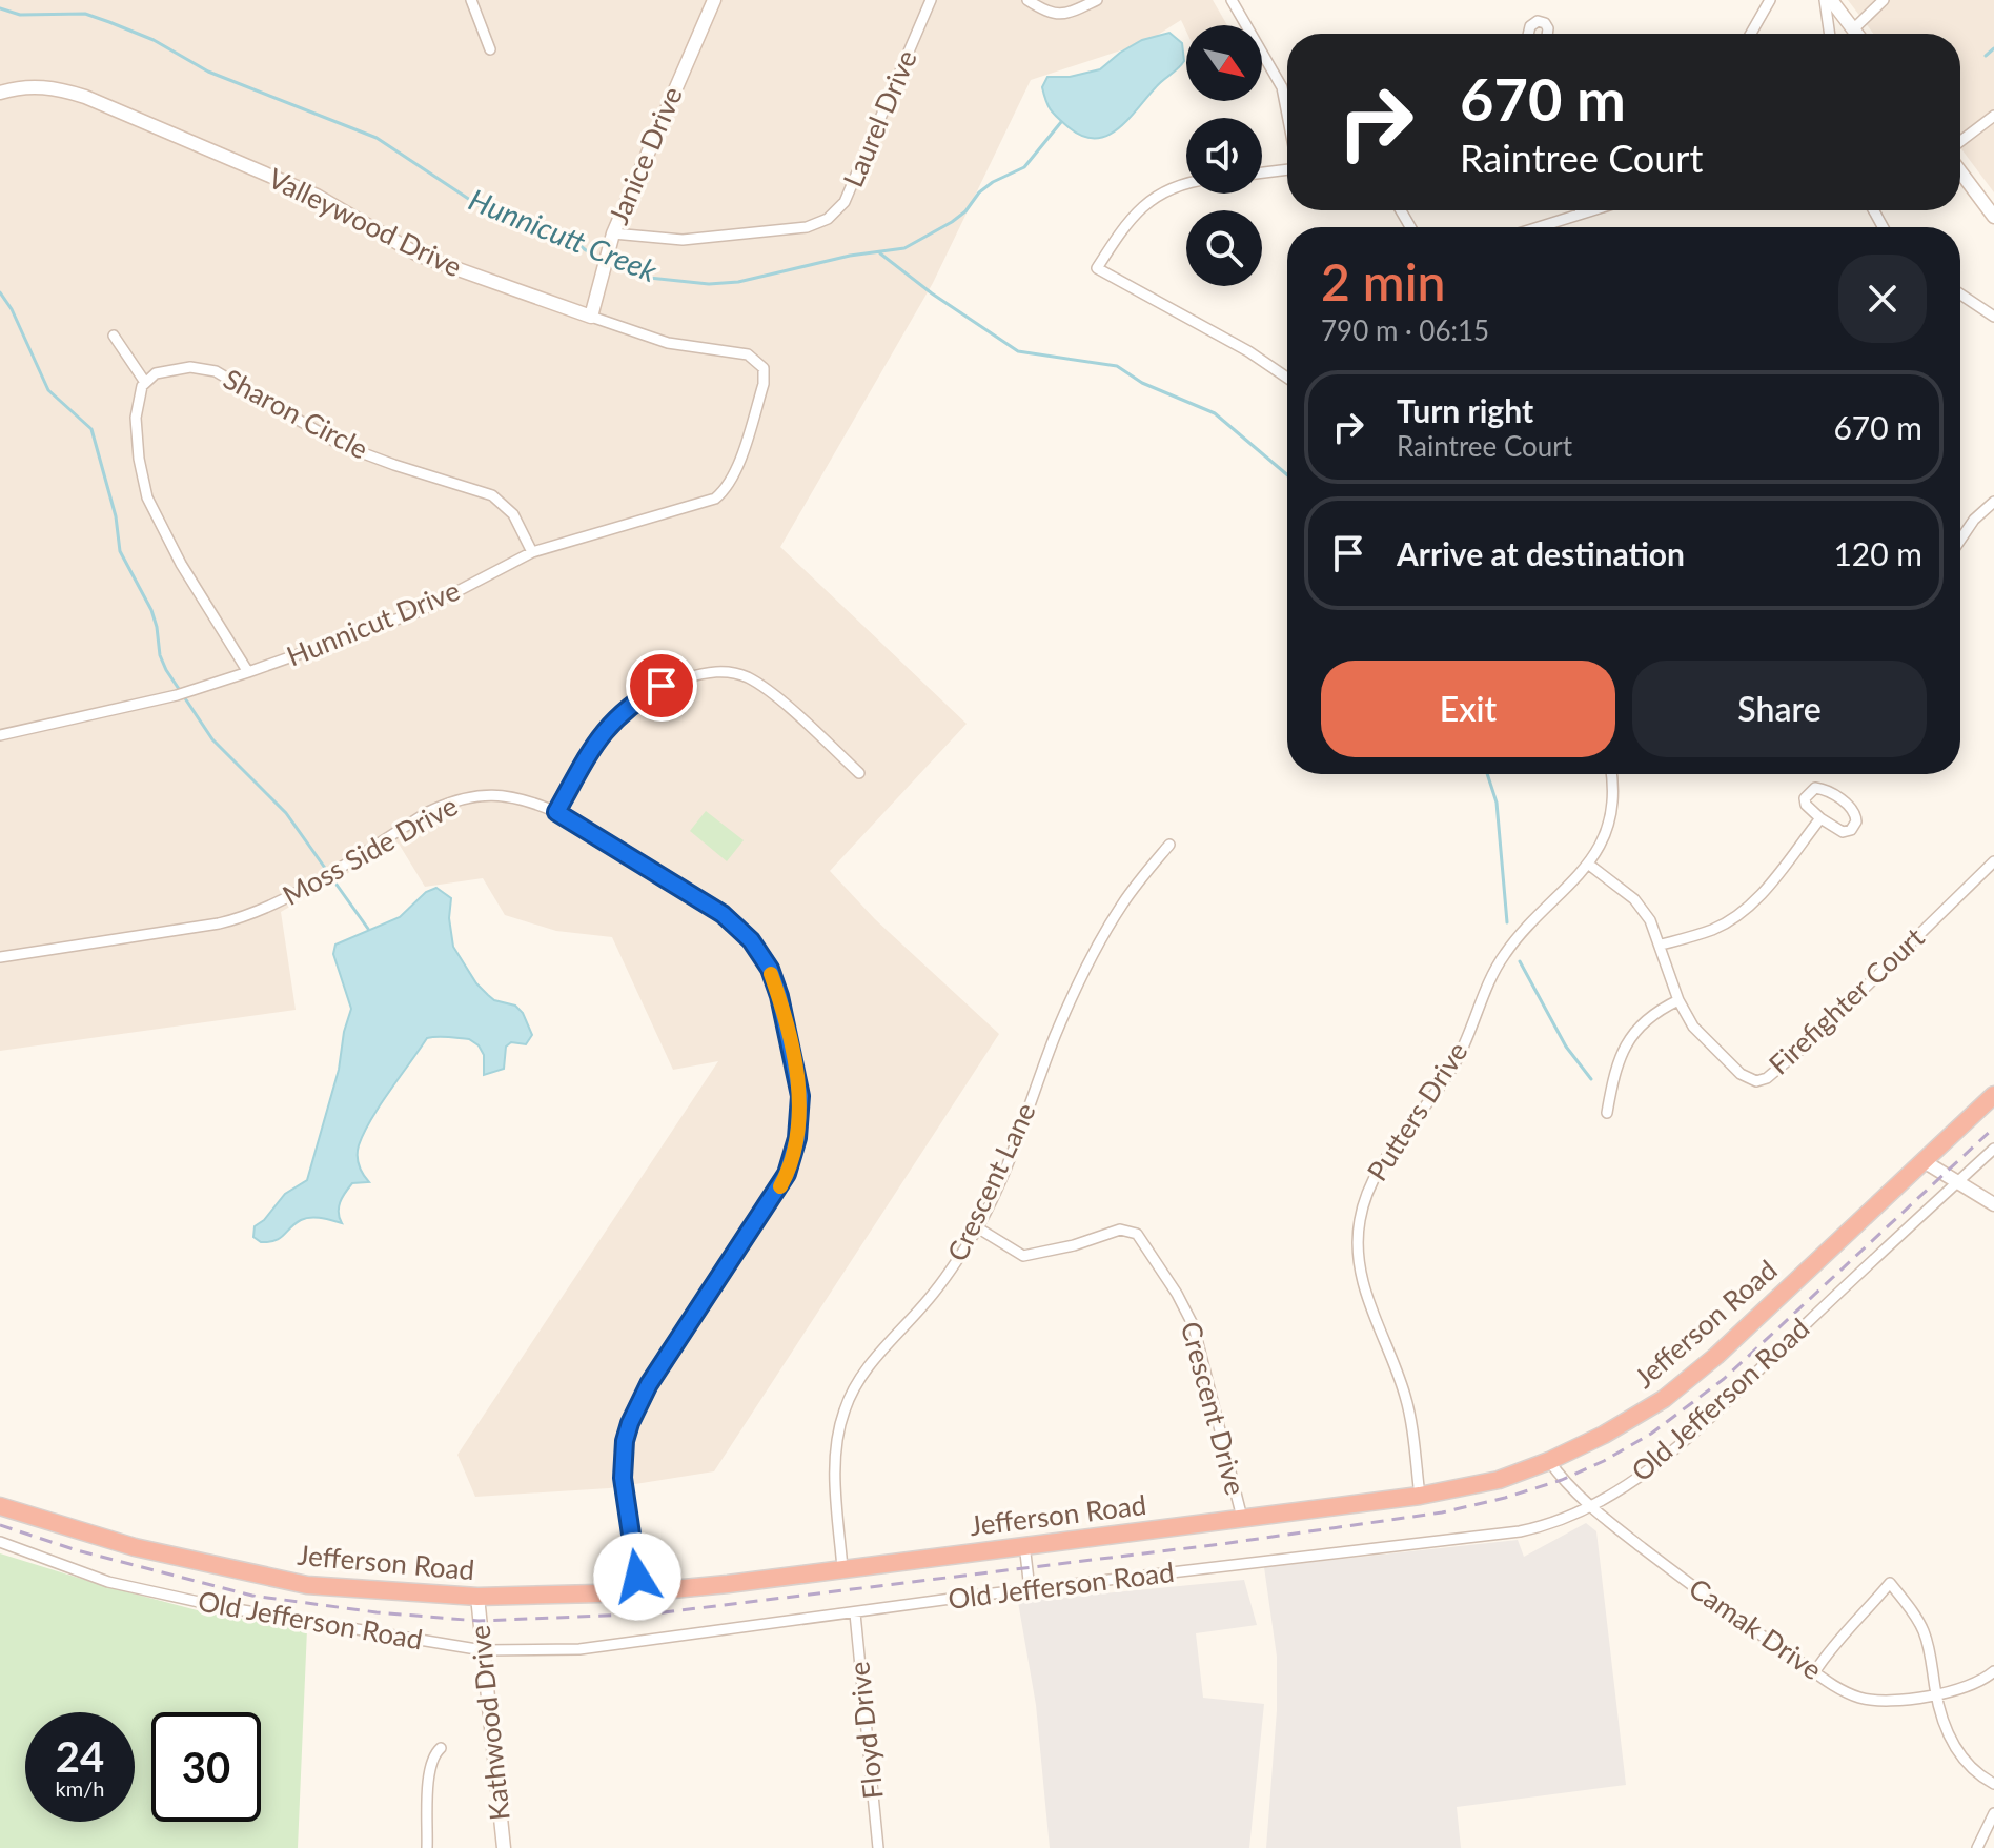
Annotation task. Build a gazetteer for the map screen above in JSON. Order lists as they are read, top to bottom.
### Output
{
  "streets": {
    "highway": ["Jefferson Road"],
    "street": [
      "Laurel Drive",
      "Janice Drive",
      "Valleywood Drive",
      "Sharon Circle",
      "Hunnicut Drive",
      "Moss Side Drive",
      "Firefighter Court",
      "Putters Drive",
      "Crescent Lane",
      "Old Jefferson Road",
      "Crescent Drive",
      "Camak Drive",
      "Kathwood Drive",
      "Floyd Drive"
    ]
  },
  "crossings": [
    ["Laurel Drive", "Janice Drive"],
    ["Janice Drive", "Valleywood Drive"],
    ["Valleywood Drive", "Hunnicut Drive"],
    ["Sharon Circle", "Hunnicut Drive"],
    ["Moss Side Drive", "Jefferson Road"],
    ["Firefighter Court", "Putters Drive"],
    ["Putters Drive", "Jefferson Road"],
    ["Crescent Lane", "Jefferson Road"],
    ["Crescent Lane", "Crescent Drive"],
    ["Jefferson Road", "Crescent Drive"],
    ["Jefferson Road", "Camak Drive"],
    ["Jefferson Road", "Kathwood Drive"],
    ["Old Jefferson Road", "Camak Drive"],
    ["Old Jefferson Road", "Kathwood Drive"],
    ["Old Jefferson Road", "Floyd Drive"]
  ],
  "water": ["Hunnicutt Creek"],
  "north": "bottom right",
  "page": {
    "turn": ["670 m", "Raintree Court"],
    "heading": ["2 min", "790 m · 06:15"],
    "list": [
      {
        "name": "Turn right",
        "note": "Raintree Court",
        "value": "670 m"
      },
      {
        "name": "Arrive at destination",
        "value": "120 m"
      }
    ],
    "buttons": ["Exit", "Share"],
    "speed": "24 km/h",
    "limit": "30"
  }
}
